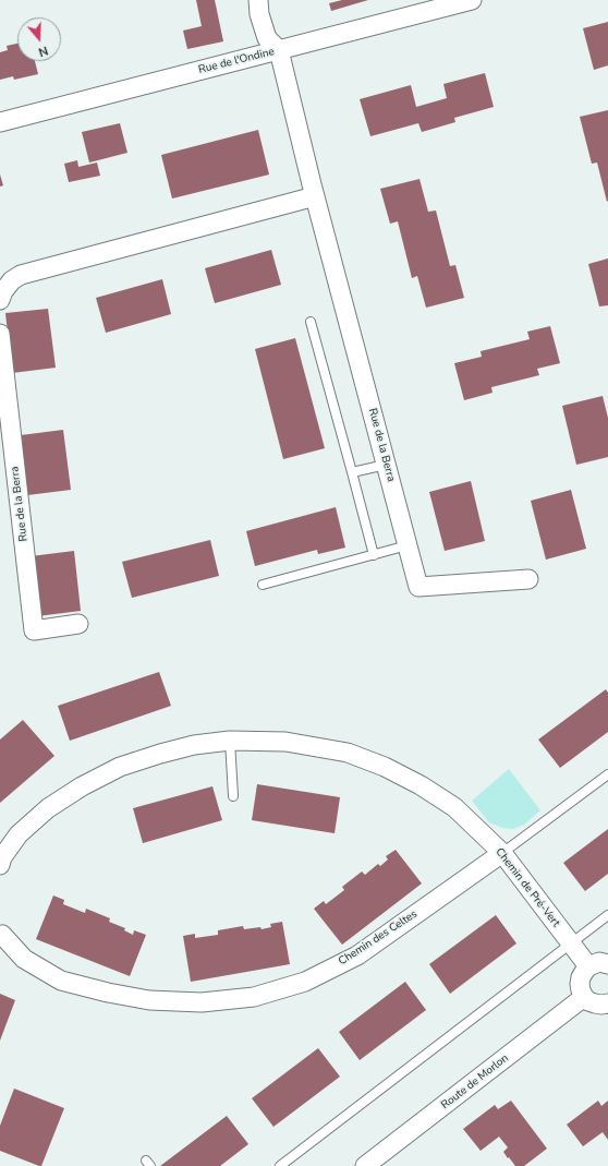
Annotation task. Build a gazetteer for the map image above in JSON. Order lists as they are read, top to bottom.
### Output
{
  "streets": {
    "street": [
      "Rue de l'Ondine",
      "Rue de la Berra",
      "Chemin de Pré-Vert",
      "Chemin des Celtes",
      "Route de Morlon"
    ]
  },
  "crossings": [
    ["Rue de l'Ondine", "Rue de la Berra"],
    ["Chemin de Pré-Vert", "Chemin des Celtes"]
  ],
  "north": "bottom"
}
